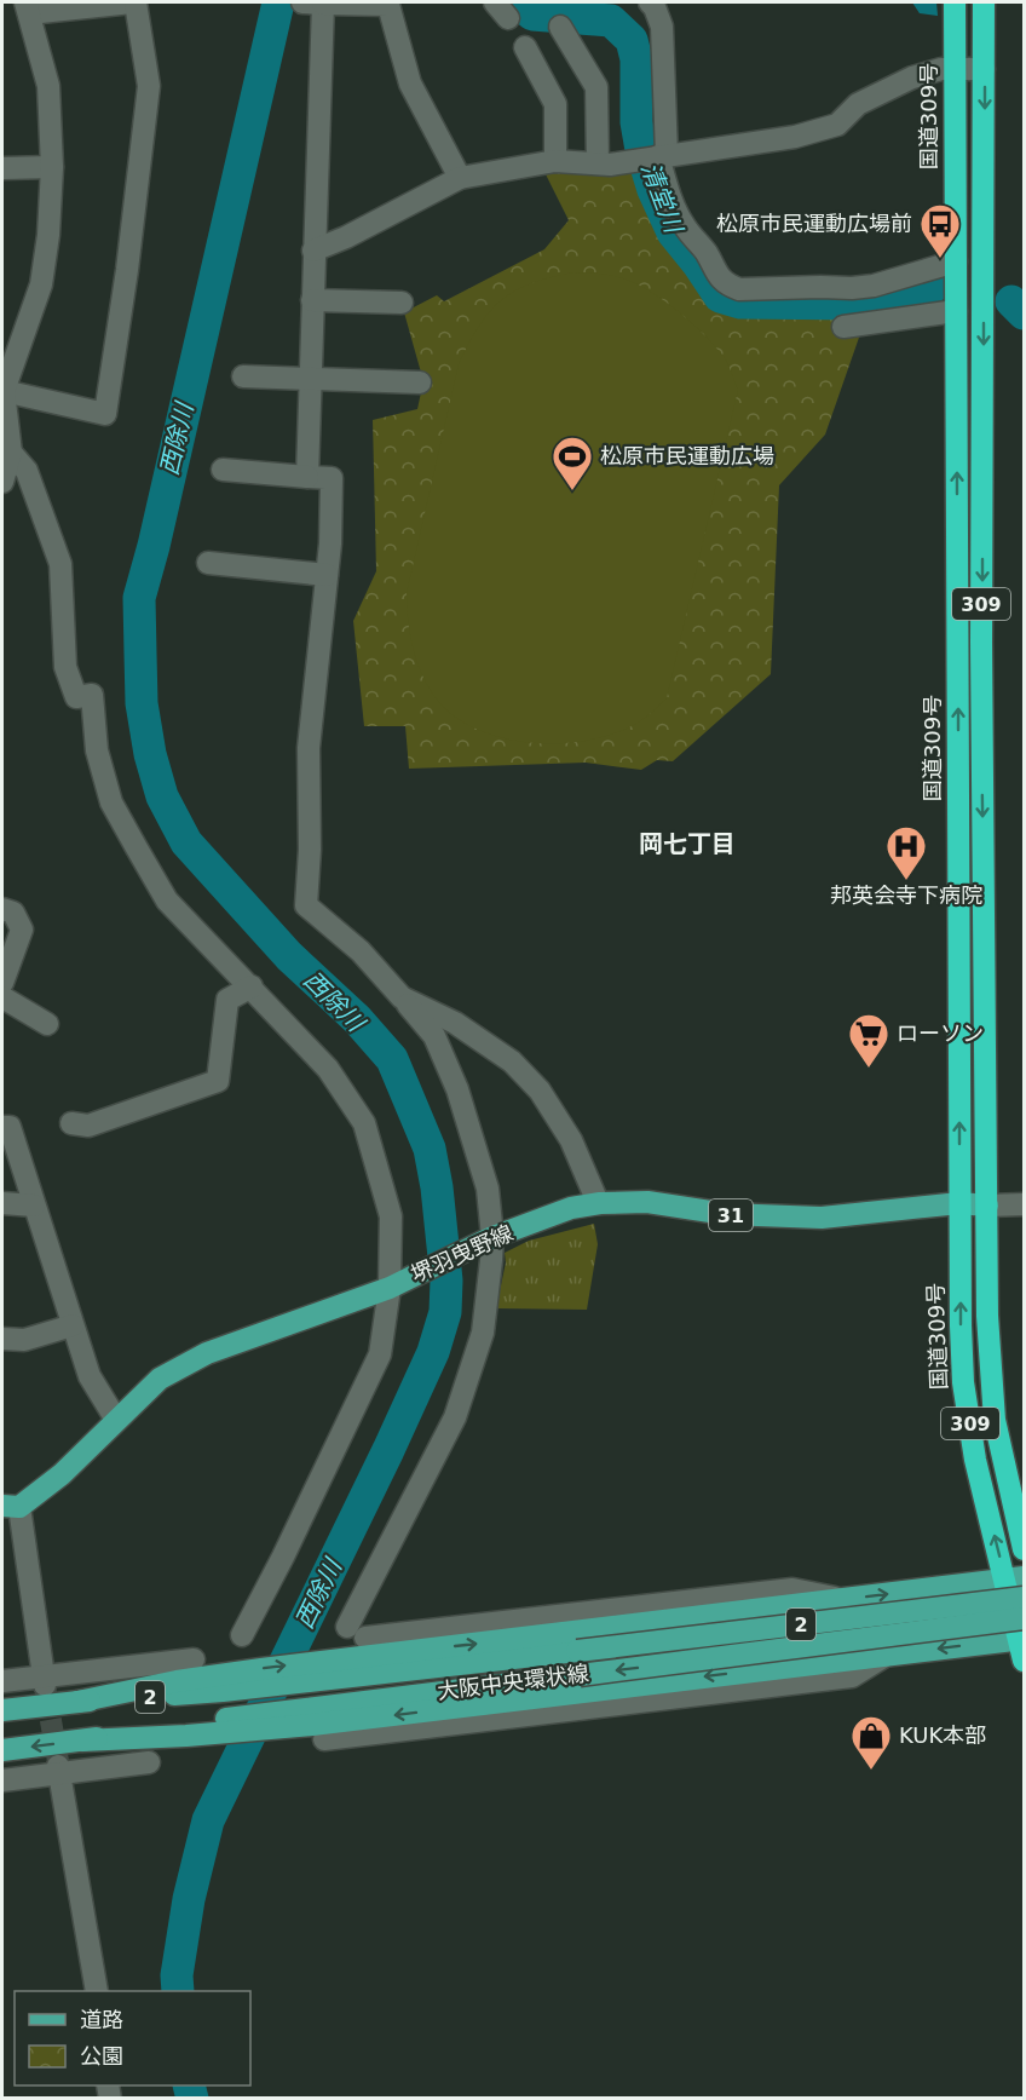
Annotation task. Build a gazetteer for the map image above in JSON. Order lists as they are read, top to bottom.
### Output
{
  "streets": {
    "highway": ["国道309号", "309"],
    "main road": [
      "31",
      "堺羽曳野線",
      "2",
      "大阪中央環状線"
    ]
  },
  "crossings": [
    ["国道309号", "堺羽曳野線"],
    ["国道309号", "大阪中央環状線"],
    ["309", "堺羽曳野線"]
  ],
  "districts": ["岡七丁目"],
  "water": ["清堂川", "西除川"],
  "places": {
    "bus stop": ["松原市民運動広場前"],
    "sports": ["松原市民運動広場"],
    "hospital": ["邦英会寺下病院"],
    "supermarket": ["ローソン"],
    "shop": ["KUK本部"]
  },
  "legend": ["道路", "公園"]
}
